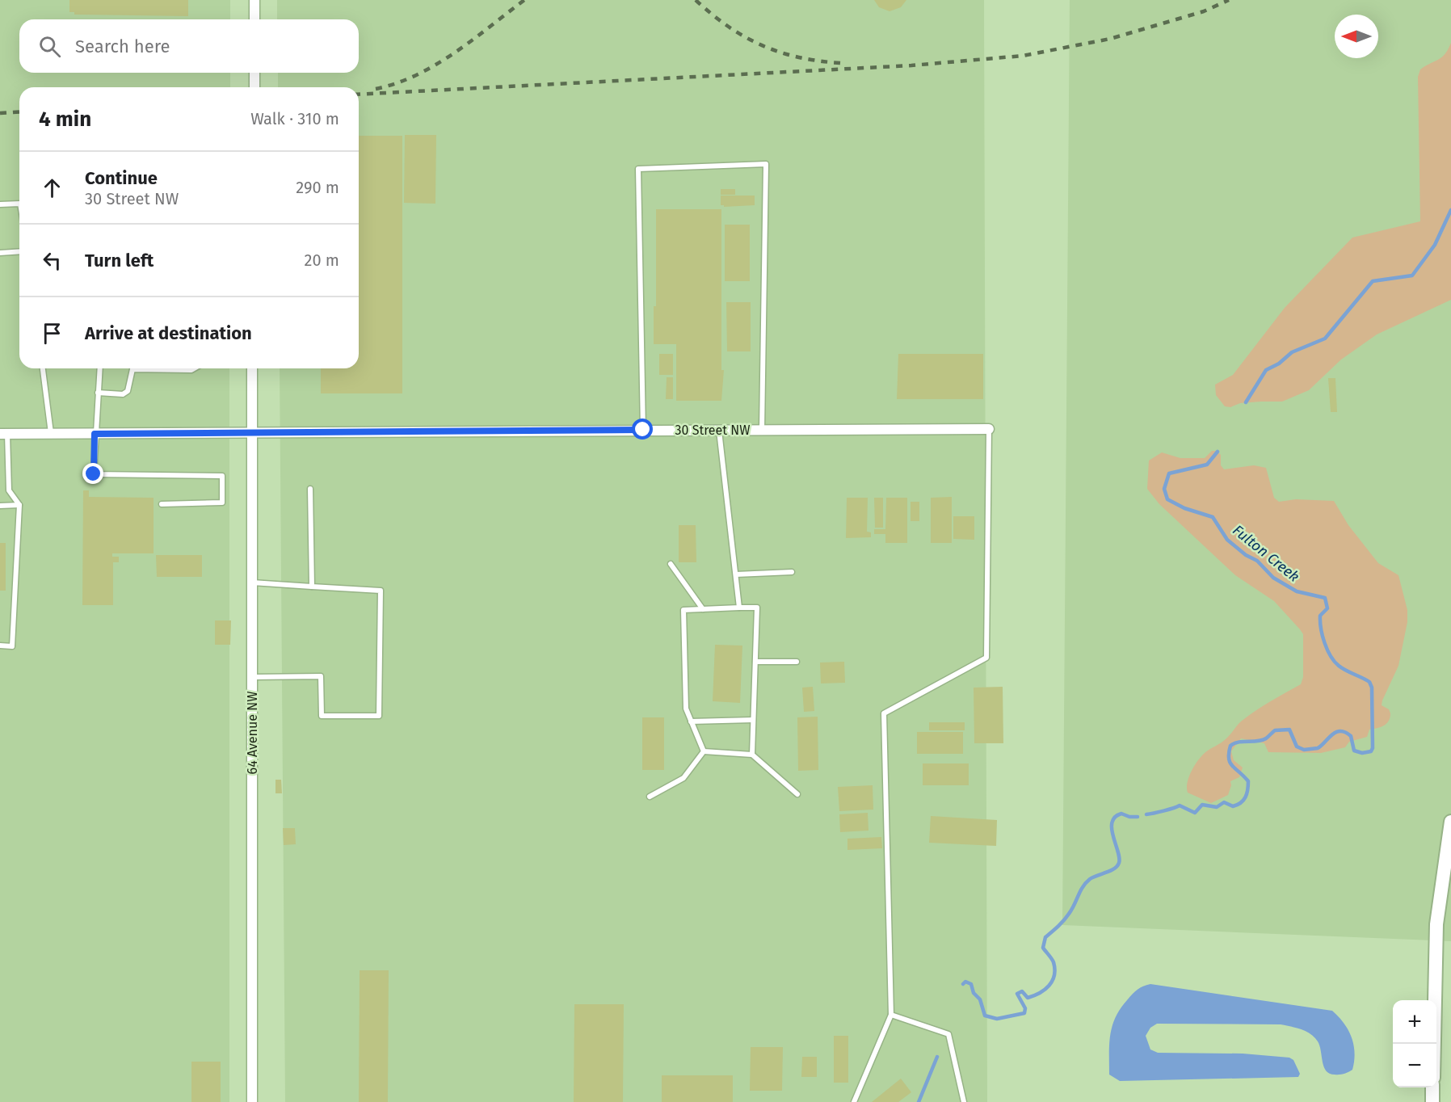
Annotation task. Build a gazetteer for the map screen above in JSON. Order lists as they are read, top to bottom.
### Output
{
  "streets": {
    "street": ["30 Street NW", "64 Avenue NW"]
  },
  "crossings": [
    ["30 Street NW", "64 Avenue NW"]
  ],
  "water": ["Fulton Creek"],
  "north": "left",
  "page": {
    "search": "Search here",
    "heading": ["4 min", "Walk · 310 m"],
    "list": [
      ["Continue", "30 Street NW", "290 m"],
      ["Turn left", "20 m"],
      "Arrive at destination"
    ],
    "map_buttons": ["+", "−"]
  }
}
